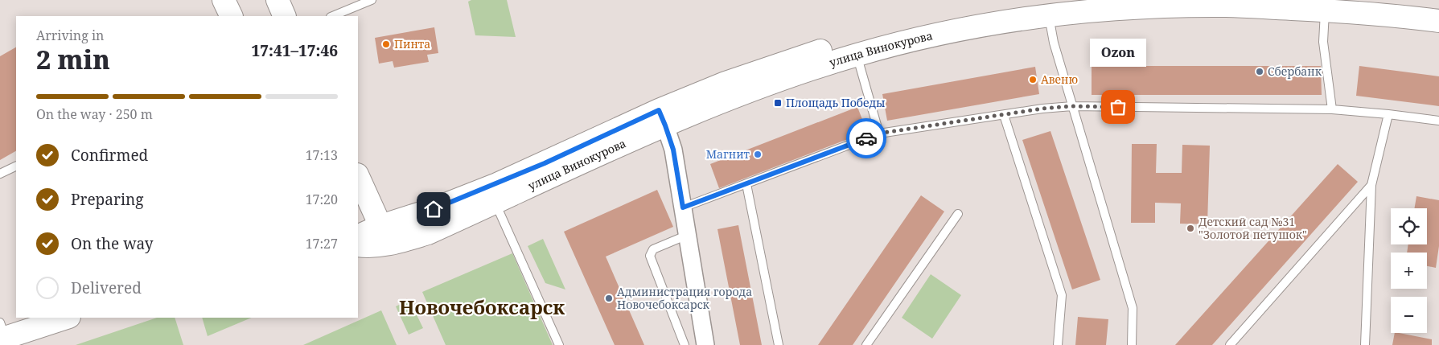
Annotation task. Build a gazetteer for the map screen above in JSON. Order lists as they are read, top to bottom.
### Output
{
  "streets": {
    "main road": ["улица Винокурова"]
  },
  "districts": ["Новочебоксарск"],
  "places": {
    "other": [
      "Пинта",
      "Сбербанк",
      "Авеню",
      "Ozon",
      "Магнит",
      "Детский сад №31 \"Золотой петушок\"",
      "Администрация города Новочебоксарск"
    ],
    "transit": ["Площадь Победы"]
  },
  "page": {
    "heading": ["2 min", "Arriving in", "17:41–17:46"],
    "bubble": "Ozon",
    "bar": "On the way · 250 m",
    "list": [
      ["Confirmed", "17:13"],
      ["Preparing", "17:20"],
      ["On the way", "17:27"],
      "Delivered"
    ],
    "map_buttons": ["+", "−"]
  }
}
